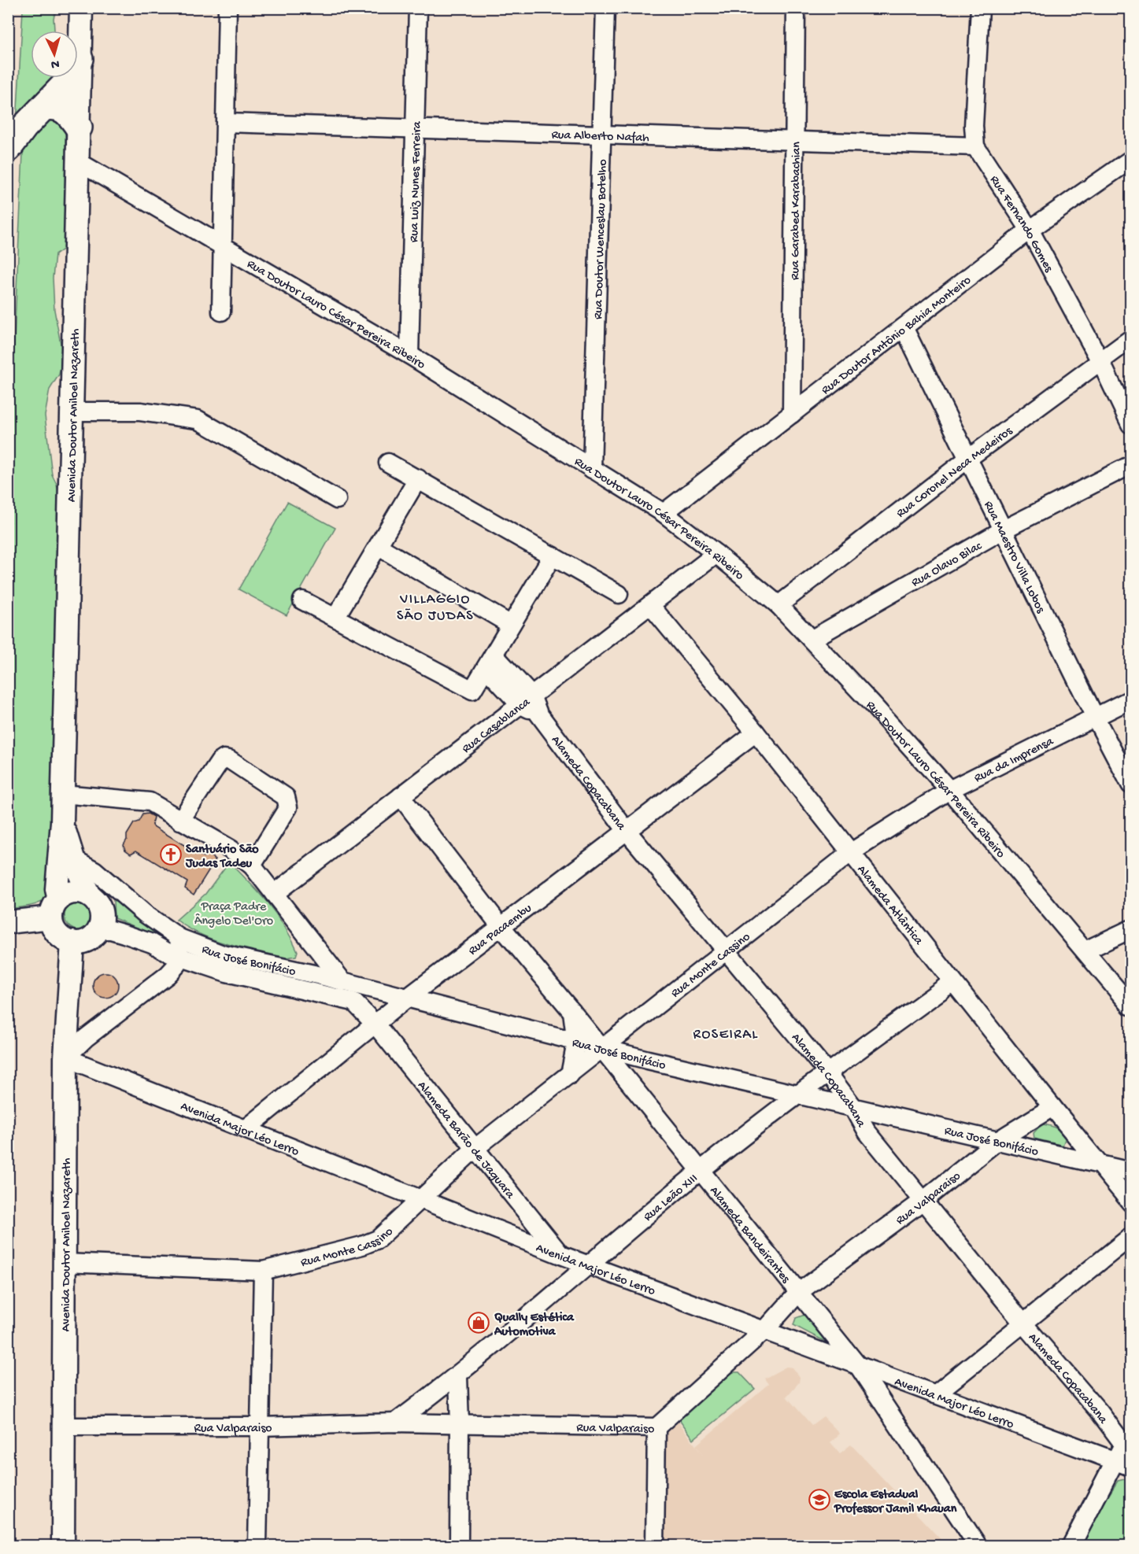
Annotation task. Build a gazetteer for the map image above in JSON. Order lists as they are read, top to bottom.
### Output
{
  "streets": {
    "main road": ["Avenida Doutor Aniloel Nazareth"],
    "street": [
      "Rua Alberto Nafah",
      "Rua Luiz Nunes Ferreira",
      "Rua Garabed Karabachian",
      "Rua Fernando Gomes",
      "Rua Doutor Wenceslau Botelho",
      "Rua Doutor Lauro César Pereira Ribeiro",
      "Rua Doutor Antônio Bahia Monteiro",
      "Rua Coronel Neca Medeiros",
      "Rua Maestro Villa Lobos",
      "Rua Olavo Bilac",
      "Rua Casablanca",
      "Rua da Imprensa",
      "Alameda Copacabana",
      "Alameda Atlântica",
      "Rua Pacaembu",
      "Rua José Bonifácio",
      "Rua Monte Cassino",
      "Avenida Major Léo Lerro",
      "Alameda Barão de Jaguara",
      "Rua Leão XIII",
      "Rua Valparaiso",
      "Alameda Bandeirantes"
    ]
  },
  "crossings": [
    ["Rua Alberto Nafah", "Rua Luiz Nunes Ferreira"],
    ["Rua Alberto Nafah", "Rua Garabed Karabachian"],
    ["Rua Alberto Nafah", "Rua Fernando Gomes"],
    ["Rua Alberto Nafah", "Rua Doutor Wenceslau Botelho"],
    ["Rua Luiz Nunes Ferreira", "Rua Doutor Lauro César Pereira Ribeiro"],
    ["Rua Garabed Karabachian", "Rua Doutor Antônio Bahia Monteiro"],
    ["Rua Fernando Gomes", "Rua Doutor Antônio Bahia Monteiro"],
    ["Rua Fernando Gomes", "Rua Coronel Neca Medeiros"],
    ["Rua Doutor Wenceslau Botelho", "Rua Doutor Lauro César Pereira Ribeiro"],
    ["Rua Doutor Lauro César Pereira Ribeiro", "Rua Doutor Antônio Bahia Monteiro"],
    ["Rua Doutor Lauro César Pereira Ribeiro", "Avenida Doutor Aniloel Nazareth"],
    ["Rua Doutor Lauro César Pereira Ribeiro", "Rua Coronel Neca Medeiros"],
    ["Rua Doutor Lauro César Pereira Ribeiro", "Rua Olavo Bilac"],
    ["Rua Doutor Lauro César Pereira Ribeiro", "Rua Casablanca"],
    ["Rua Doutor Lauro César Pereira Ribeiro", "Rua da Imprensa"],
    ["Rua Doutor Antônio Bahia Monteiro", "Rua Maestro Villa Lobos"],
    ["Avenida Doutor Aniloel Nazareth", "Rua José Bonifácio"],
    ["Avenida Doutor Aniloel Nazareth", "Rua Monte Cassino"],
    ["Avenida Doutor Aniloel Nazareth", "Avenida Major Léo Lerro"],
    ["Avenida Doutor Aniloel Nazareth", "Rua Valparaiso"],
    ["Rua Coronel Neca Medeiros", "Rua Maestro Villa Lobos"],
    ["Rua Maestro Villa Lobos", "Rua Olavo Bilac"],
    ["Rua Maestro Villa Lobos", "Rua da Imprensa"],
    ["Rua Casablanca", "Alameda Copacabana"],
    ["Rua Casablanca", "Alameda Atlântica"],
    ["Rua Casablanca", "Alameda Bandeirantes"],
    ["Rua da Imprensa", "Alameda Atlântica"],
    ["Rua da Imprensa", "Rua Monte Cassino"],
    ["Alameda Copacabana", "Rua Pacaembu"],
    ["Alameda Copacabana", "Rua José Bonifácio"],
    ["Alameda Copacabana", "Rua Monte Cassino"],
    ["Alameda Copacabana", "Avenida Major Léo Lerro"],
    ["Alameda Copacabana", "Rua Leão XIII"],
    ["Alameda Copacabana", "Rua Valparaiso"],
    ["Alameda Atlântica", "Rua Pacaembu"],
    ["Alameda Atlântica", "Rua José Bonifácio"],
    ["Alameda Atlântica", "Rua Monte Cassino"],
    ["Alameda Atlântica", "Rua Leão XIII"],
    ["Alameda Atlântica", "Rua Valparaiso"],
    ["Rua Pacaembu", "Rua José Bonifácio"],
    ["Rua Pacaembu", "Avenida Major Léo Lerro"],
    ["Rua Pacaembu", "Alameda Barão de Jaguara"],
    ["Rua Pacaembu", "Alameda Bandeirantes"],
    ["Rua José Bonifácio", "Rua Monte Cassino"],
    ["Rua José Bonifácio", "Alameda Barão de Jaguara"],
    ["Rua José Bonifácio", "Rua Leão XIII"],
    ["Rua José Bonifácio", "Rua Valparaiso"],
    ["Rua José Bonifácio", "Alameda Bandeirantes"],
    ["Rua Monte Cassino", "Avenida Major Léo Lerro"],
    ["Rua Monte Cassino", "Alameda Barão de Jaguara"],
    ["Rua Monte Cassino", "Alameda Bandeirantes"],
    ["Avenida Major Léo Lerro", "Alameda Barão de Jaguara"],
    ["Avenida Major Léo Lerro", "Rua Leão XIII"],
    ["Avenida Major Léo Lerro", "Rua Valparaiso"],
    ["Avenida Major Léo Lerro", "Alameda Bandeirantes"],
    ["Rua Leão XIII", "Rua Valparaiso"],
    ["Rua Leão XIII", "Alameda Bandeirantes"],
    ["Rua Valparaiso", "Alameda Bandeirantes"]
  ],
  "districts": ["VILLAGGIO SÃO JUDAS", "ROSEIRAL"],
  "parks": ["Praça Padre Ângelo Del'Oro"],
  "places": {
    "church": ["Santuário São Judas Tadeu"],
    "shop": ["Qually Estética Automotiva"],
    "school or university": ["Escola Estadual Professor Jamil Khauan"]
  },
  "north": "bottom"
}
